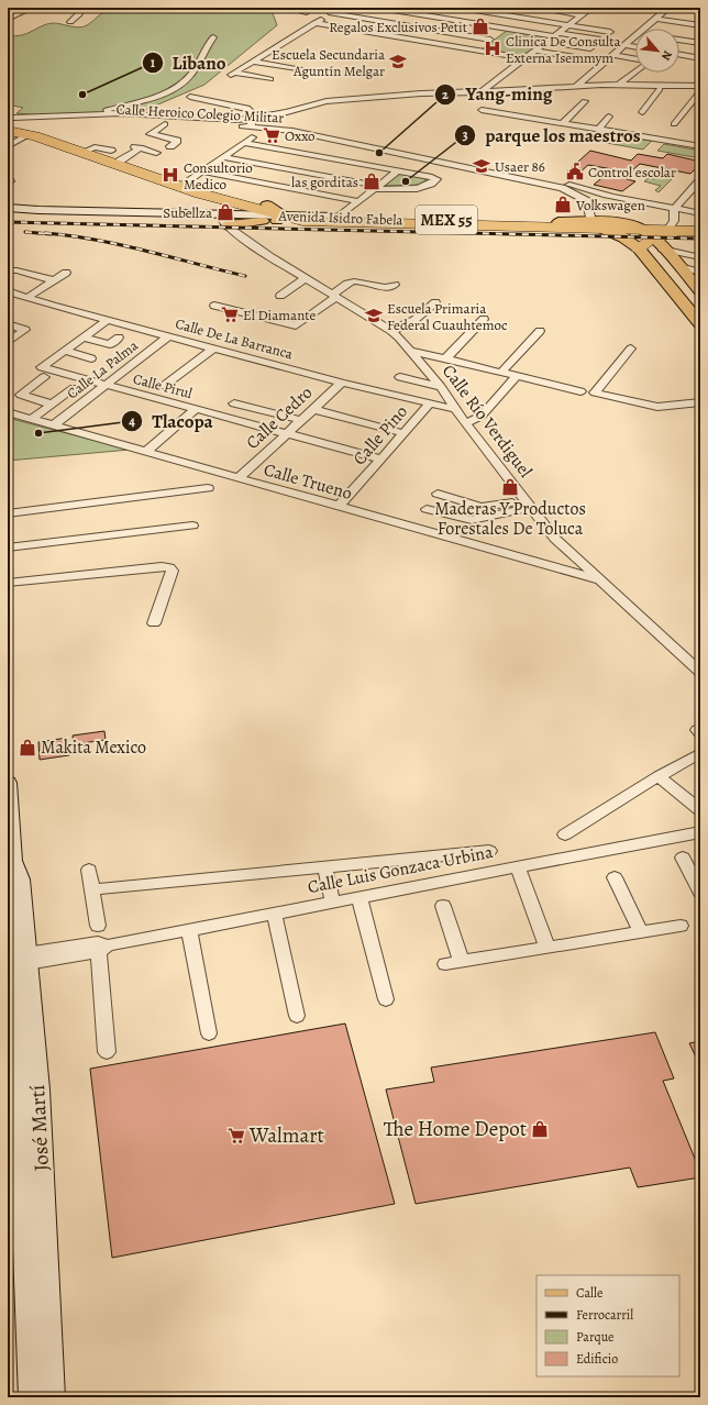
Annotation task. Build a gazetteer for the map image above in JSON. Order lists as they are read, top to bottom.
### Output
{
  "streets": {
    "highway": ["Avenida Isidro Fabela", "MEX 55"],
    "main road": ["José Martí"],
    "street": [
      "Calle Heroico Colegio Militar",
      "Calle De La Barranca",
      "Calle La Palma",
      "Calle Pirul",
      "Calle Cedro",
      "Calle Río Verdiguel",
      "Calle Pino",
      "Calle Trueno",
      "Calle Luis Gonzaca Urbina"
    ]
  },
  "crossings": [
    ["Calle Heroico Colegio Militar", "Avenida Isidro Fabela"],
    ["Calle Heroico Colegio Militar", "MEX 55"],
    ["Avenida Isidro Fabela", "MEX 55"],
    ["MEX 55", "Calle Río Verdiguel"],
    ["Calle De La Barranca", "Calle La Palma"],
    ["Calle De La Barranca", "Calle Pirul"],
    ["Calle De La Barranca", "Calle Cedro"],
    ["Calle De La Barranca", "Calle Río Verdiguel"],
    ["Calle De La Barranca", "Calle Pino"],
    ["Calle La Palma", "Calle Pirul"],
    ["Calle La Palma", "Calle Trueno"],
    ["Calle Pirul", "Calle Cedro"],
    ["Calle Pirul", "Calle Pino"],
    ["Calle Cedro", "Calle Trueno"],
    ["Calle Río Verdiguel", "Calle Trueno"],
    ["Calle Pino", "Calle Trueno"],
    ["Calle Luis Gonzaca Urbina", "José Martí"]
  ],
  "places": {
    "shop": [
      "Regalos Exclusivos Petit",
      "las gorditas",
      "Volkswagen",
      "Subellza",
      "Maderas Y Productos Forestales De Toluca",
      "Makita Mexico",
      "The Home Depot"
    ],
    "hospital": ["Clinica De Consulta Externa Isemmym", "Consultorio Medico"],
    "school or university": ["Escuela Secundaria Aguntín Melgar", "Usaer 86", "Escuela Primaria Federal Cuauhtemoc"],
    "other": [
      "Libano",
      "Yang-ming",
      "parque los maestros",
      "Tlacopa"
    ],
    "supermarket": ["Oxxo", "El Diamante", "Walmart"],
    "public building": ["Control escolar"]
  },
  "legend": [
    "Calle",
    "Ferrocarril",
    "Parque",
    "Edificio"
  ],
  "north": "bottom right"
}
